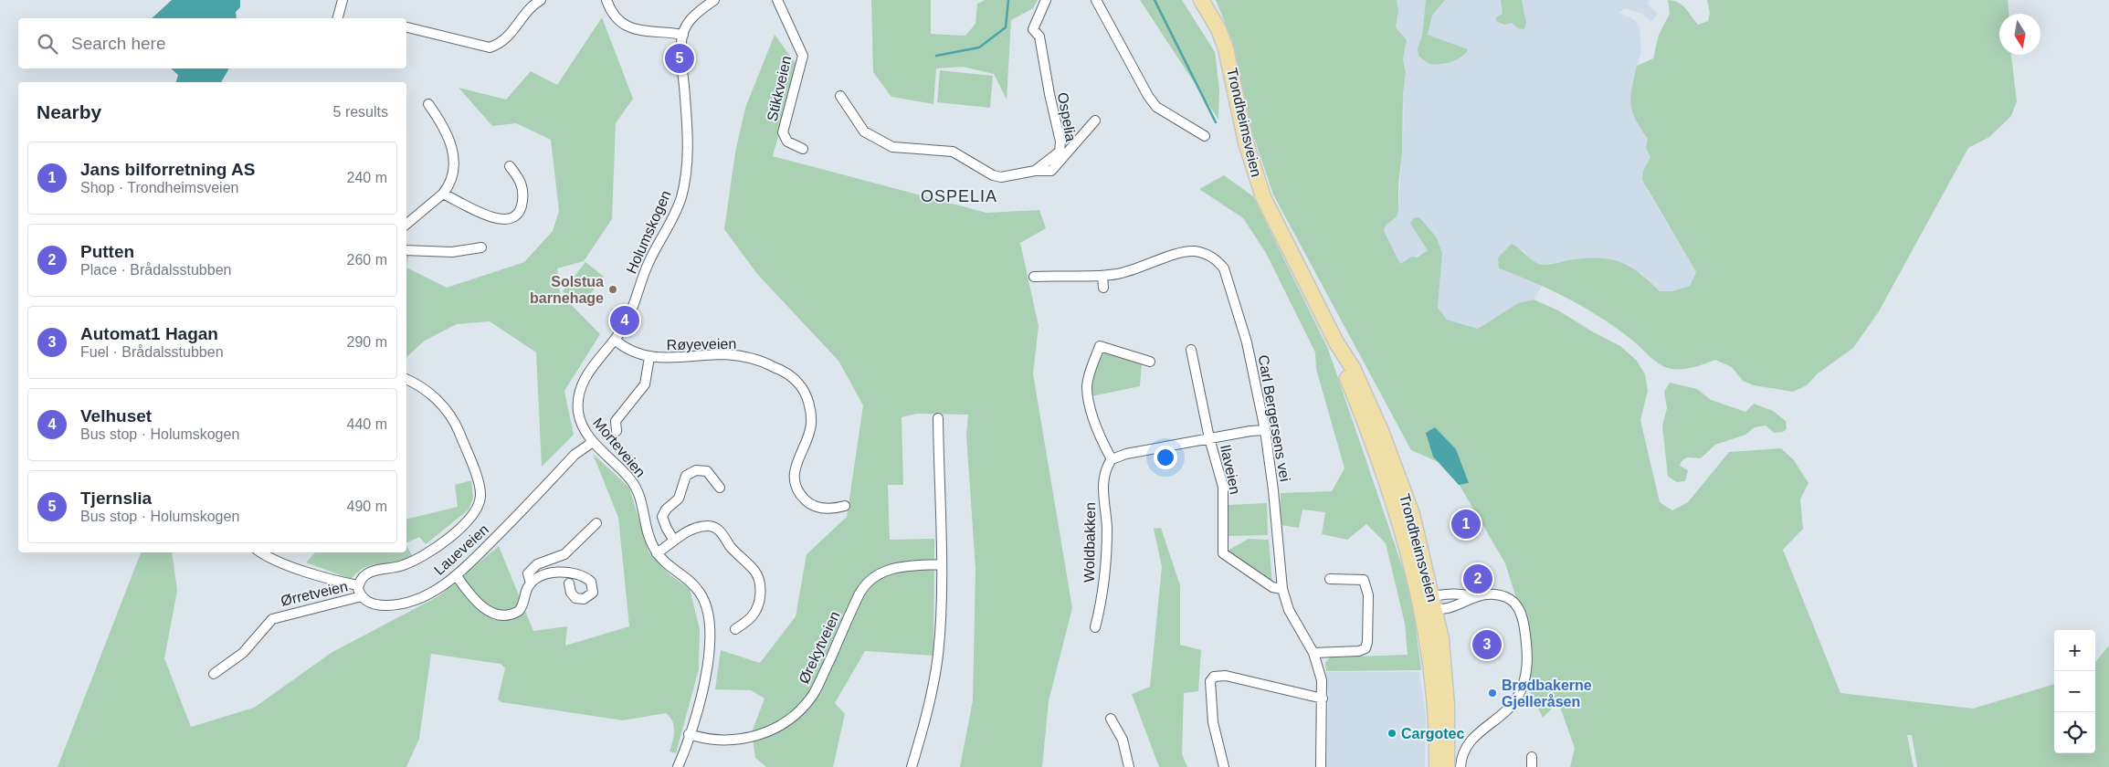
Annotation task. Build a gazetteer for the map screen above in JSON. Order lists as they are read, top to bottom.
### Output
{
  "streets": {
    "highway": ["Trondheimsveien"],
    "street": [
      "Stikkveien",
      "Ospelia",
      "Holumskogen",
      "Røyeveien",
      "Carl Bergersens vei",
      "Morteveien",
      "Ilaveien",
      "Woldbakken",
      "Laueveien",
      "Ørretveien",
      "Ørekytveien"
    ]
  },
  "crossings": [
    ["Holumskogen", "Røyeveien"],
    ["Holumskogen", "Morteveien"],
    ["Røyeveien", "Morteveien"],
    ["Carl Bergersens vei", "Ilaveien"],
    ["Morteveien", "Laueveien"],
    ["Morteveien", "Ørekytveien"],
    ["Laueveien", "Ørretveien"]
  ],
  "districts": ["OSPELIA"],
  "places": ["Solstua barnehage", "Brødbakerne Gjelleråsen", "Cargotec"],
  "north": "bottom",
  "page": {
    "search": "Search here",
    "pins": [
      "5",
      "4",
      "1",
      "2",
      "3"
    ],
    "heading": ["Nearby", "5 results"],
    "list": [
      {
        "mark": "1",
        "name": "Jans bilforretning AS",
        "note": "Shop · Trondheimsveien",
        "value": "240 m"
      },
      {
        "mark": "2",
        "name": "Putten",
        "note": "Place · Brådalsstubben",
        "value": "260 m"
      },
      {
        "mark": "3",
        "name": "Automat1 Hagan",
        "note": "Fuel · Brådalsstubben",
        "value": "290 m"
      },
      {
        "mark": "4",
        "name": "Velhuset",
        "note": "Bus stop · Holumskogen",
        "value": "440 m"
      },
      {
        "mark": "5",
        "name": "Tjernslia",
        "note": "Bus stop · Holumskogen",
        "value": "490 m"
      }
    ],
    "map_buttons": ["+", "−"]
  }
}
